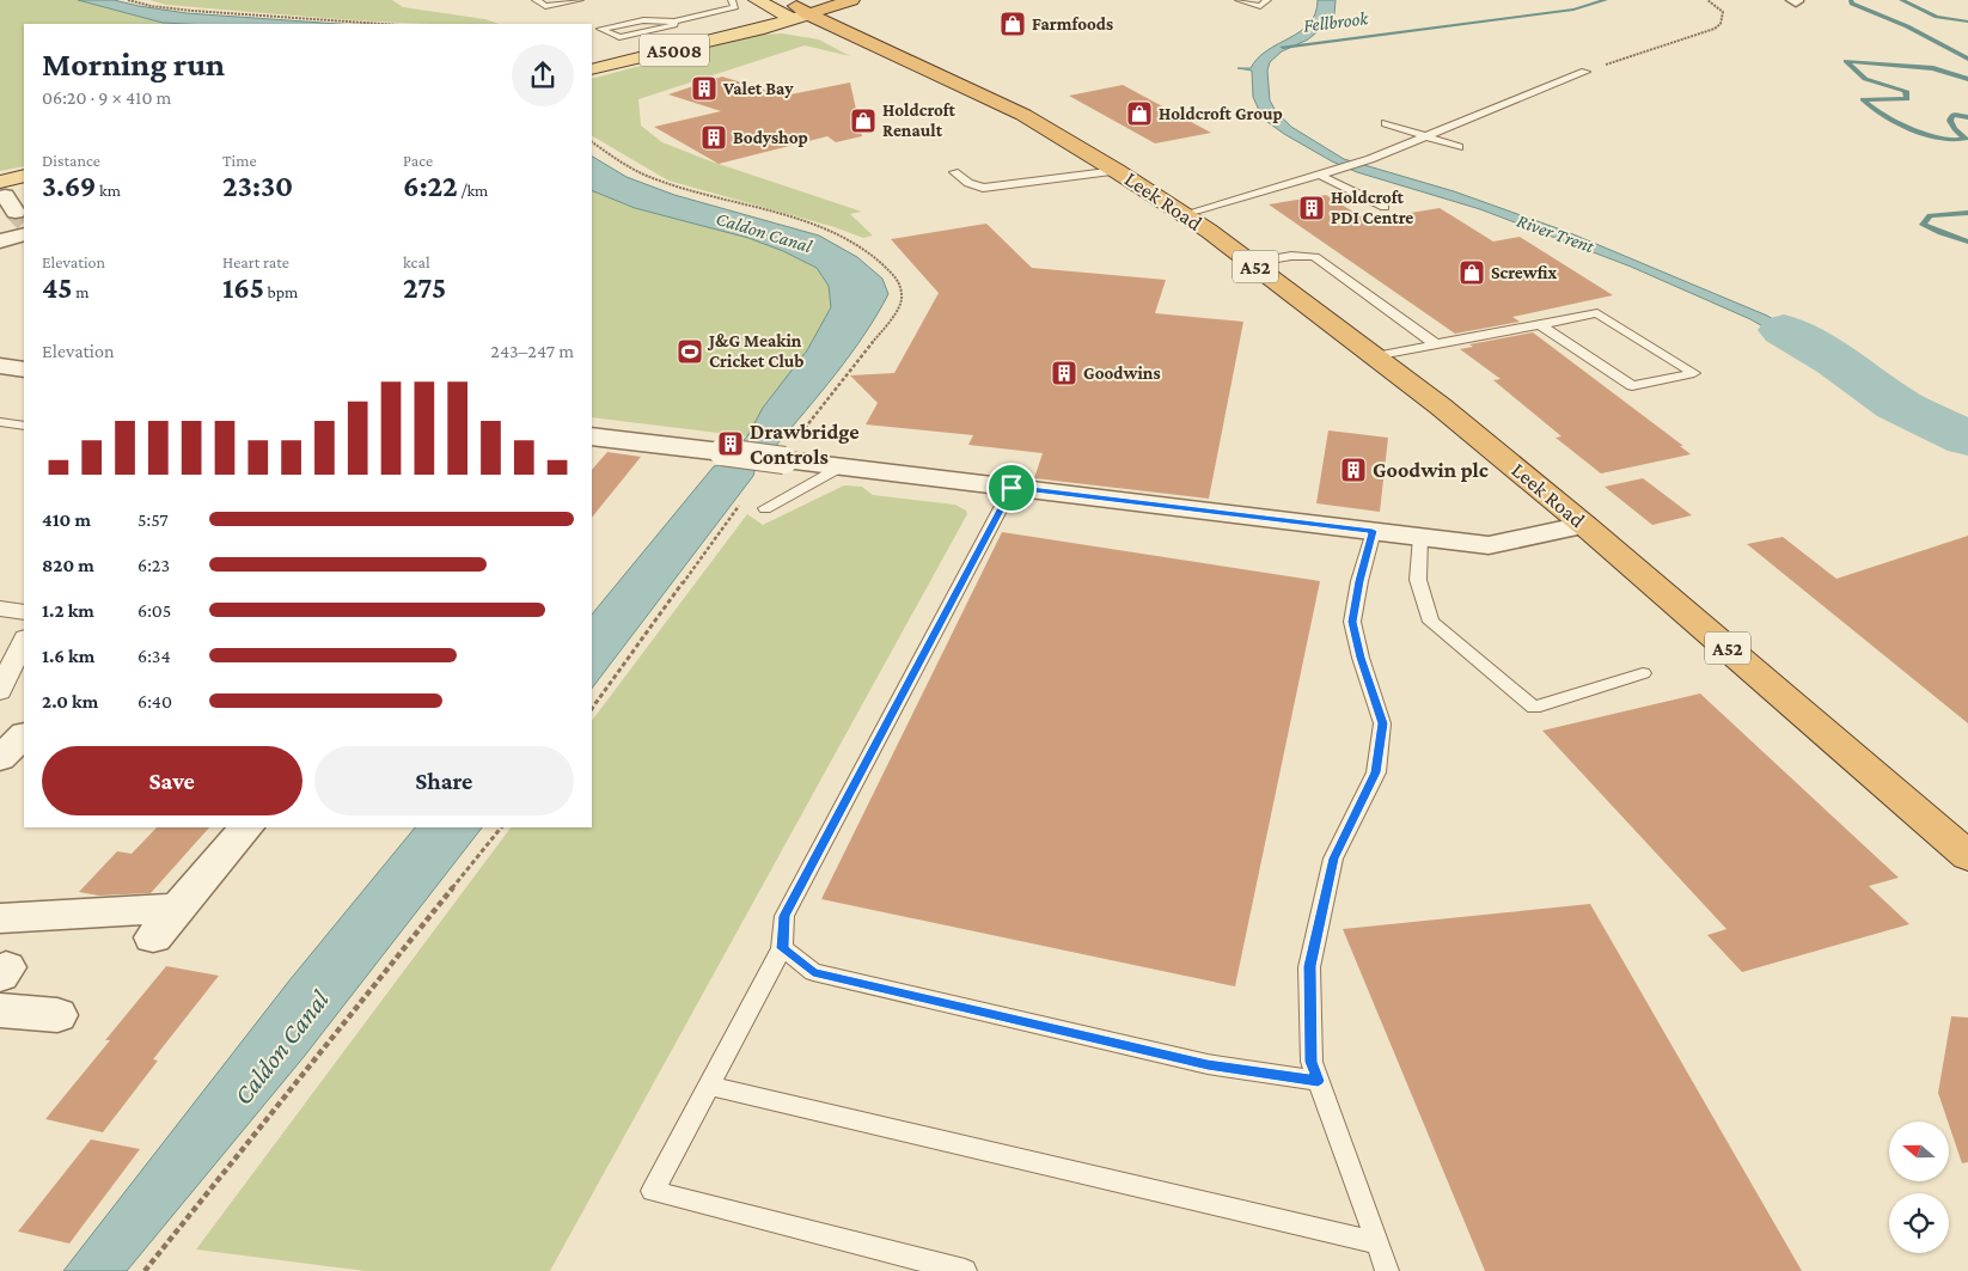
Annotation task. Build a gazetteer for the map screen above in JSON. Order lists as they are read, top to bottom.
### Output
{
  "streets": {
    "highway": ["Leek Road", "A52"],
    "main road": ["A5008"]
  },
  "crossings": [
    ["A5008", "Leek Road"]
  ],
  "water": ["Fellbrook", "Caldon Canal", "River Trent"],
  "places": {
    "shop": [
      "Farmfoods",
      "Holdcroft Group",
      "Holdcroft Renault",
      "Screwfix"
    ],
    "building": [
      "Valet Bay",
      "Bodyshop",
      "Holdcroft PDI Centre",
      "Goodwins",
      "Drawbridge Controls",
      "Goodwin plc"
    ],
    "sports": ["J&G Meakin Cricket Club"]
  },
  "north": "left",
  "page": {
    "heading": ["Morning run", "06:20 · 9 × 410 m"],
    "stats": [
      ["Distance", "3.69 km"],
      ["Time", "23:30"],
      ["Pace", "6:22 /km"],
      ["Elevation", "45 m"],
      ["Heart rate", "165 bpm"],
      ["kcal", "275"]
    ],
    "chart": ["Elevation", "243–247 m"],
    "list": [
      {
        "name": "410 m",
        "note": "5:57"
      },
      {
        "name": "820 m",
        "note": "6:23"
      },
      {
        "name": "1.2 km",
        "note": "6:05"
      },
      {
        "name": "1.6 km",
        "note": "6:34"
      },
      {
        "name": "2.0 km",
        "note": "6:40"
      }
    ],
    "buttons": ["Save", "Share"]
  }
}
